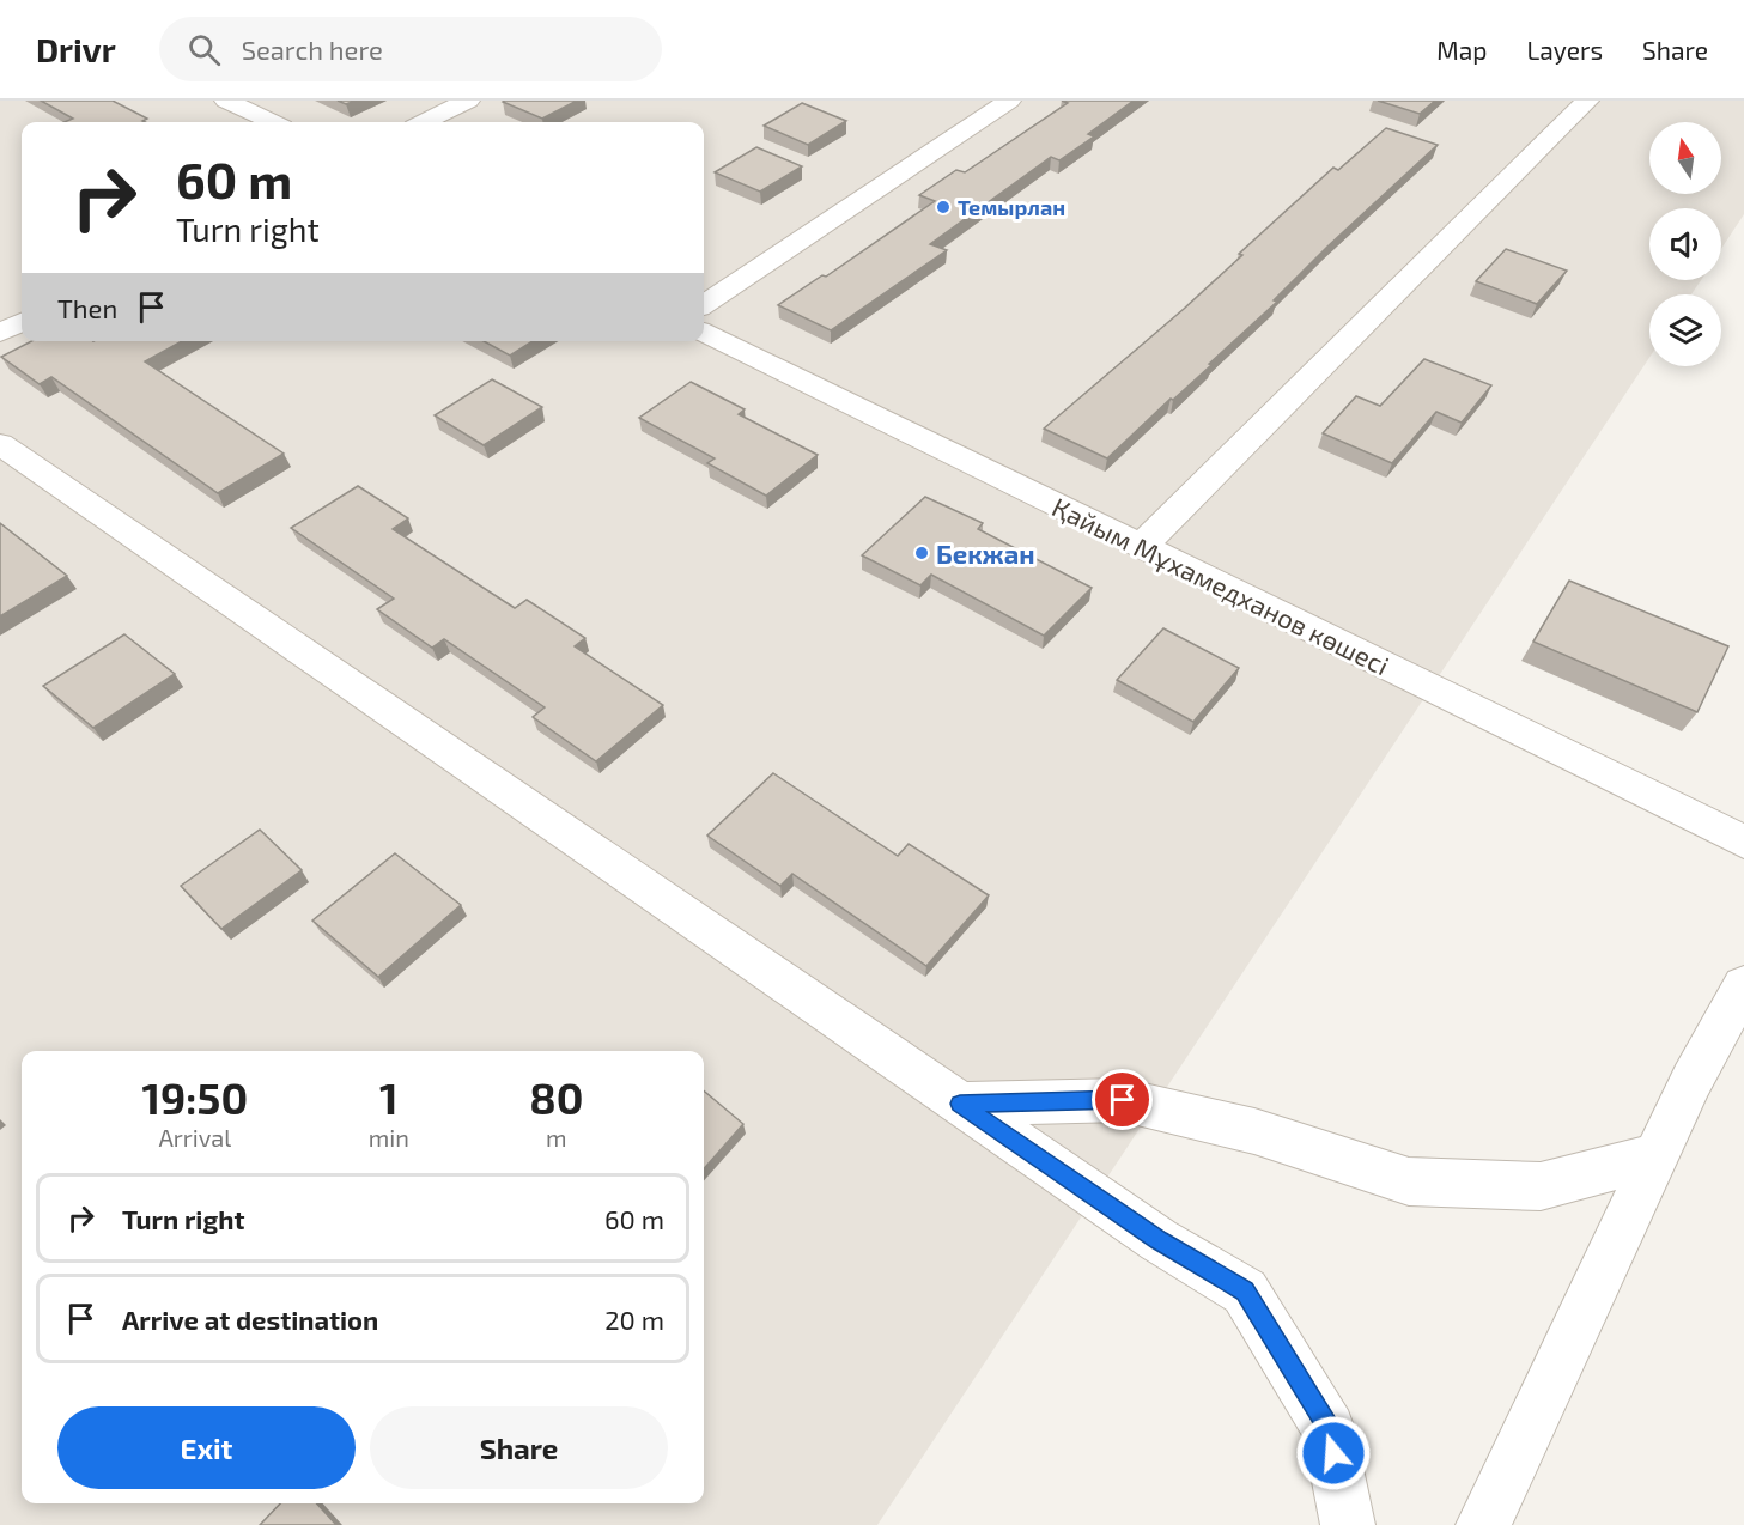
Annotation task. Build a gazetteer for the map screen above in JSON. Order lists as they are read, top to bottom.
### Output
{
  "streets": {
    "street": ["Қайым Мұхамедханов көшесі"]
  },
  "places": ["Темырлан", "Бекжан"],
  "north": "top",
  "page": {
    "header": "Drivr",
    "search": "Search here",
    "nav": ["Map", "Layers", "Share"],
    "turn": ["60 m", "Turn right"],
    "then": "Then",
    "eta": [
      "19:50",
      "Arrival",
      "1",
      "min",
      "80",
      "m"
    ],
    "list": [
      {
        "name": "Turn right",
        "value": "60 m"
      },
      {
        "name": "Arrive at destination",
        "value": "20 m"
      }
    ],
    "buttons": ["Exit", "Share"]
  }
}
